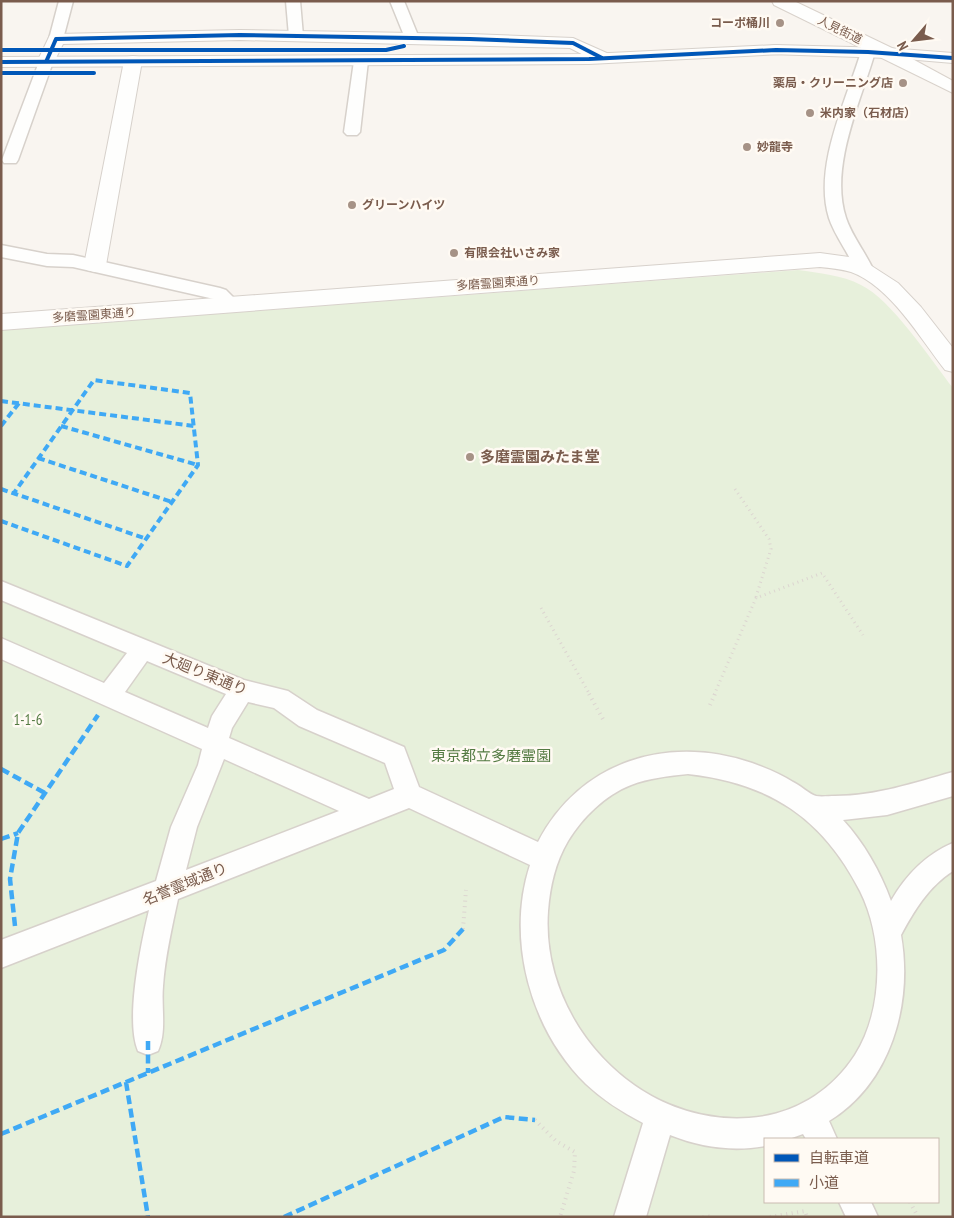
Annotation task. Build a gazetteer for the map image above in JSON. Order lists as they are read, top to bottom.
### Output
{
  "streets": {
    "street": ["人見街道", "多磨霊園東通り"],
    "lane": ["大廻り東通り", "名誉霊域通り"]
  },
  "parks": ["1-1-6", "東京都立多磨霊園"],
  "places": [
    "コーポ桶川",
    "薬局・クリーニング店",
    "米内家（石材店）",
    "妙龍寺",
    "グリーンハイツ",
    "有限会社いさみ家",
    "多磨霊園みたま堂"
  ],
  "legend": ["自転車道", "小道"],
  "north": "bottom left"
}
